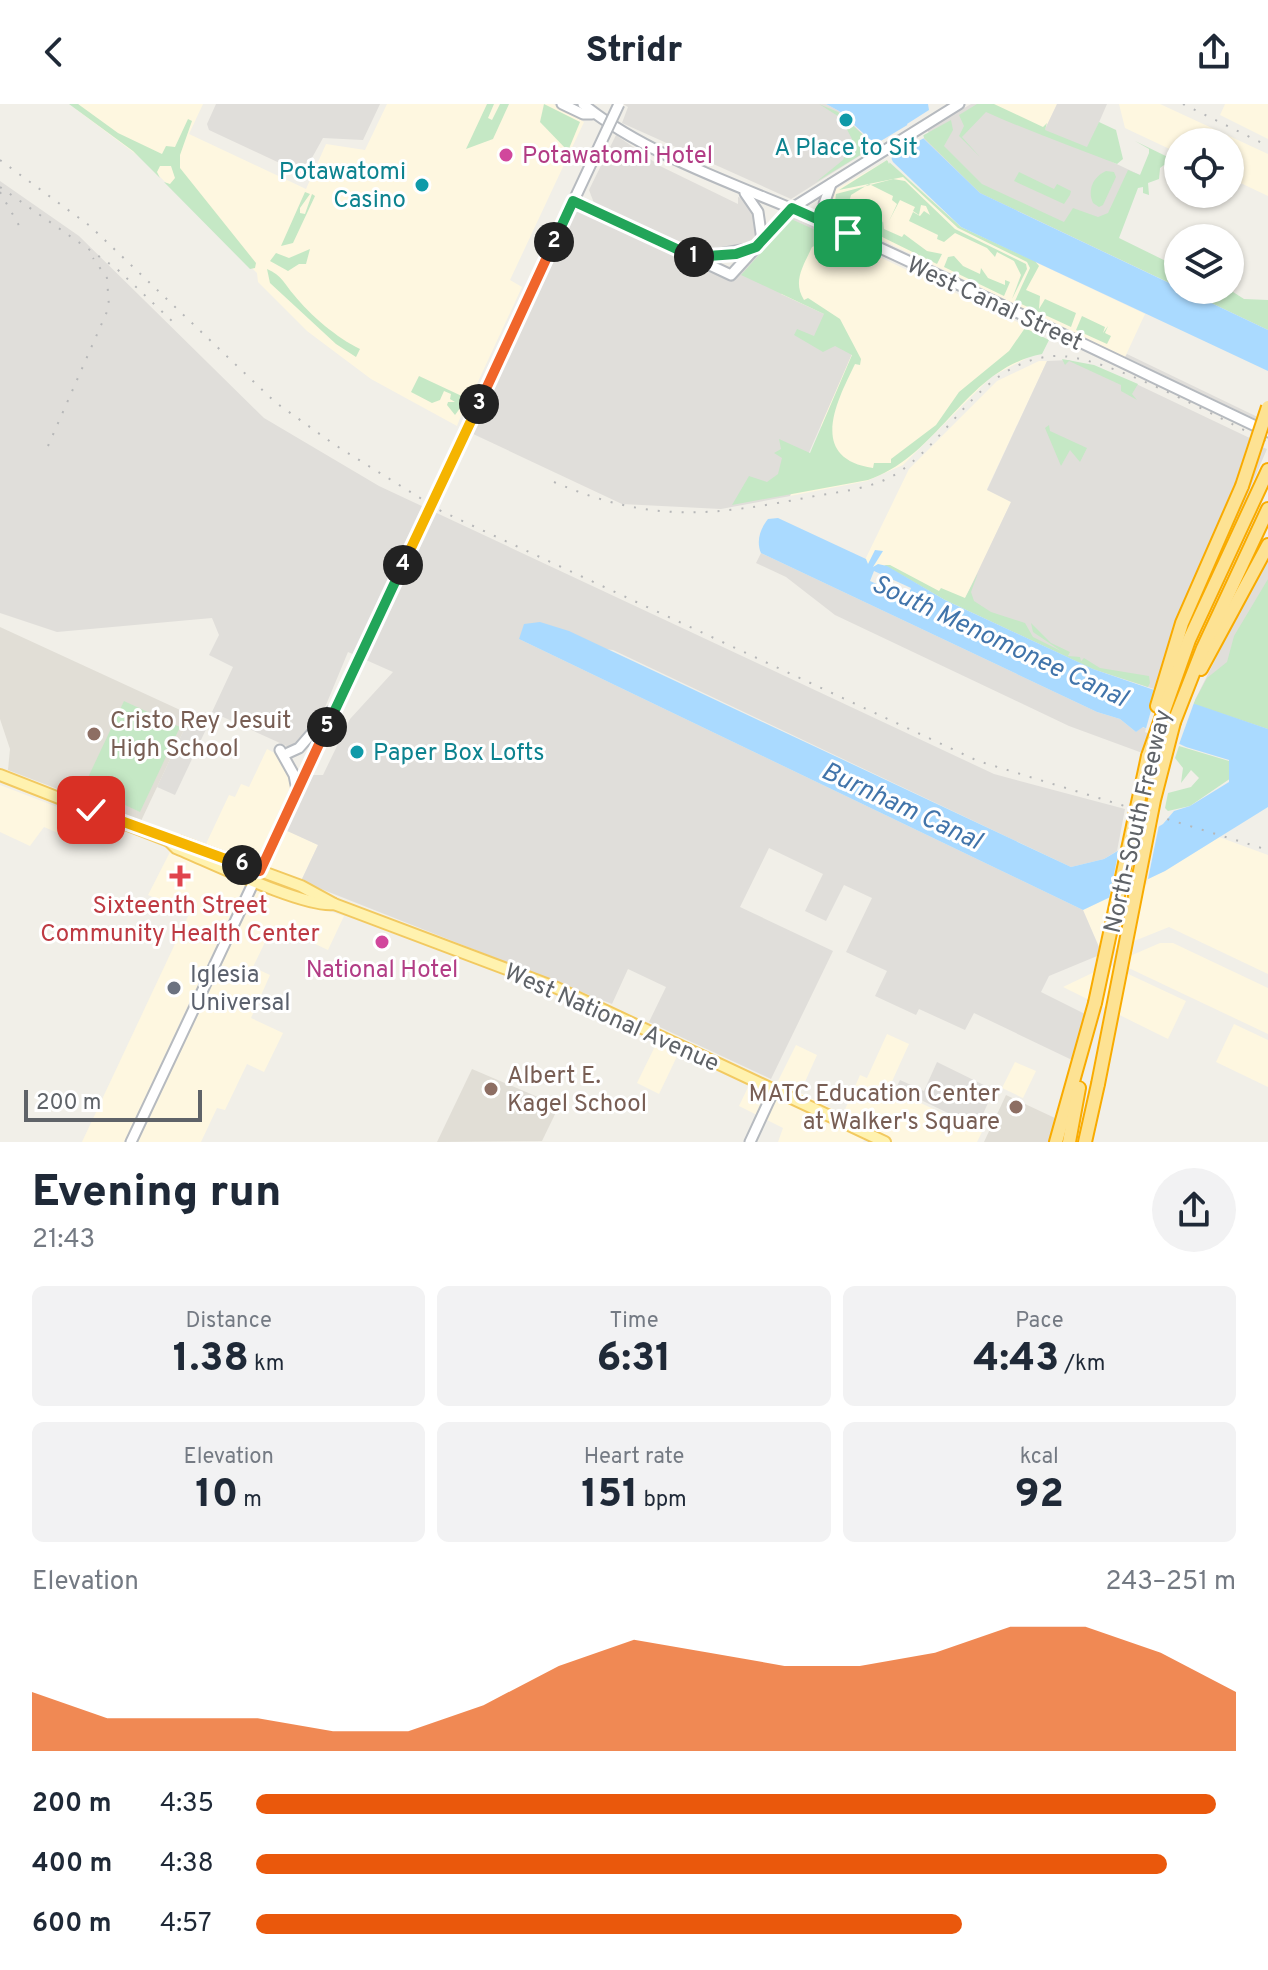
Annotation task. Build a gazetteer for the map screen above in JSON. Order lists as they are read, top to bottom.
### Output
{
  "streets": {
    "highway": ["North-South Freeway"],
    "main road": ["West National Avenue"],
    "street": ["West Canal Street"]
  },
  "water": ["South Menomonee Canal", "Burnham Canal"],
  "places": {
    "other": [
      "A Place to Sit",
      "Potawatomi Hotel",
      "Potawatomi Casino",
      "Cristo Rey Jesuit High School",
      "Paper Box Lofts",
      "National Hotel",
      "Iglesia Universal",
      "Albert E. Kagel School",
      "MATC Education Center at Walker's Square"
    ],
    "health": ["Sixteenth Street Community Health Center"]
  },
  "scale_bar": "200 m",
  "page": {
    "header": "Stridr",
    "pins": [
      "2",
      "1",
      "3",
      "4",
      "5",
      "6"
    ],
    "scale": "200 m",
    "heading": ["Evening run", "21:43"],
    "stats": [
      ["Distance", "1.38 km"],
      ["Time", "6:31"],
      ["Pace", "4:43 /km"],
      ["Elevation", "10 m"],
      ["Heart rate", "151 bpm"],
      ["kcal", "92"]
    ],
    "chart": ["Elevation", "243–251 m"],
    "list": [
      {
        "name": "200 m",
        "note": "4:35"
      },
      {
        "name": "400 m",
        "note": "4:38"
      },
      {
        "name": "600 m",
        "note": "4:57"
      }
    ]
  }
}
